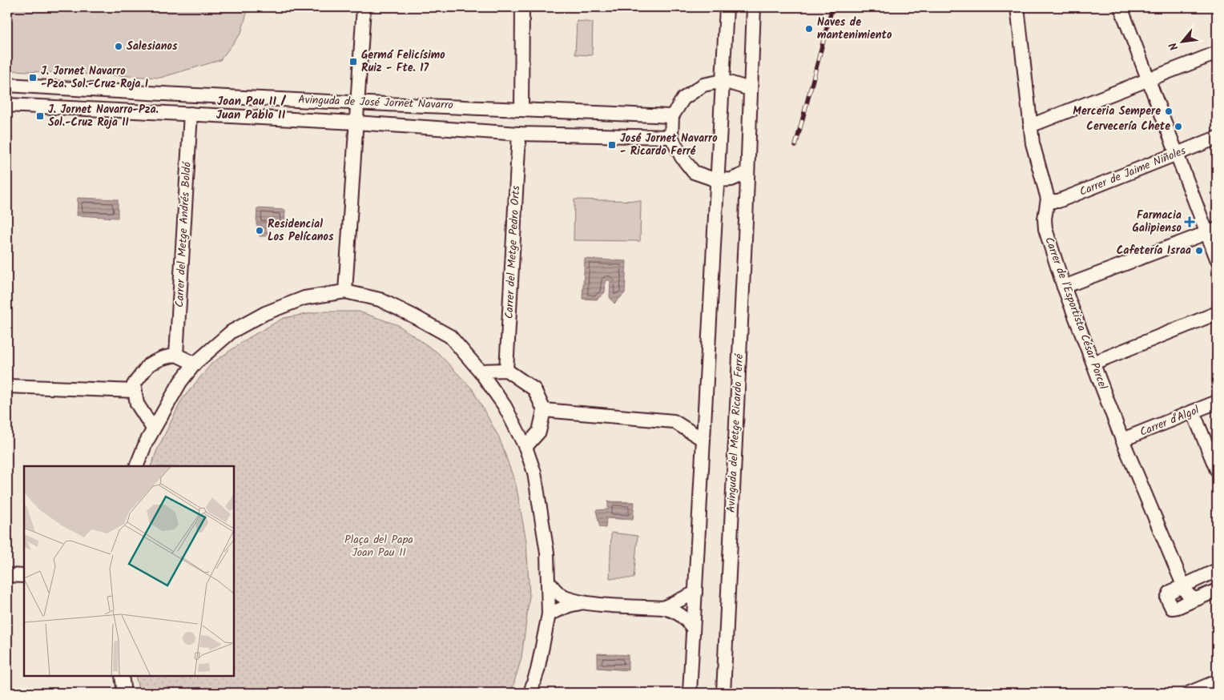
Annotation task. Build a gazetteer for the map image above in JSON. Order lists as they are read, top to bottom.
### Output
{
  "streets": {
    "street": [
      "Avinguda de José Jornet Navarro",
      "Carrer de Jaime Niñoles",
      "Carrer del Metge Andrés Boldó",
      "Carrer del Metge Pedro Orts",
      "Carrer de l'Esportista César Porcel",
      "Carrer d'Algol",
      "Avinguda del Metge Ricardo Ferré"
    ]
  },
  "crossings": [
    ["Avinguda de José Jornet Navarro", "Carrer del Metge Andrés Boldó"],
    ["Avinguda de José Jornet Navarro", "Carrer del Metge Pedro Orts"],
    ["Carrer de Jaime Niñoles", "Carrer de l'Esportista César Porcel"],
    ["Carrer de l'Esportista César Porcel", "Carrer d'Algol"]
  ],
  "districts": ["Joan Pau II / Juan Pablo II"],
  "parks": ["Plaça del Papa Joan Pau II"],
  "places": {
    "other": [
      "Naves de mantenimiento",
      "Salesianos",
      "Merceria Sempere",
      "Cervecería Chete",
      "Residencial Los Pelícanos",
      "Cafetería Israa"
    ],
    "transit": [
      "Germá Felicísimo Ruiz - Fte. 17",
      "J. Jornet Navarro -Pza. Sol.-Cruz Roja I",
      "J. Jornet Navarro-Pza. Sol.-Cruz Roja II",
      "José Jornet Navarro - Ricardo Ferré"
    ],
    "health": ["Farmacia Galipienso"]
  },
  "north": "bottom left"
}
